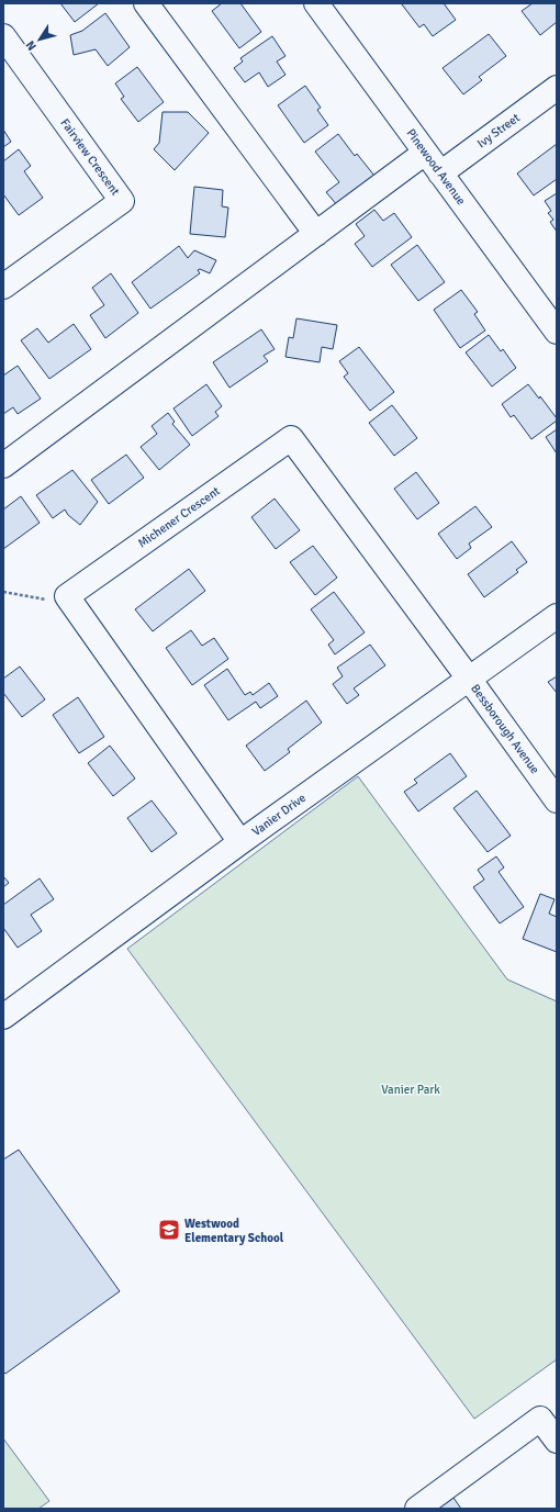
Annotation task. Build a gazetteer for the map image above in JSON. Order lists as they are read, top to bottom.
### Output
{
  "streets": {
    "street": [
      "Ivy Street",
      "Fairview Crescent",
      "Pinewood Avenue",
      "Michener Crescent",
      "Bessborough Avenue",
      "Vanier Drive"
    ]
  },
  "crossings": [
    ["Ivy Street", "Pinewood Avenue"],
    ["Michener Crescent", "Bessborough Avenue"],
    ["Michener Crescent", "Vanier Drive"],
    ["Bessborough Avenue", "Vanier Drive"]
  ],
  "parks": ["Vanier Park"],
  "places": {
    "school or university": ["Westwood Elementary School"]
  },
  "north": "bottom left"
}
